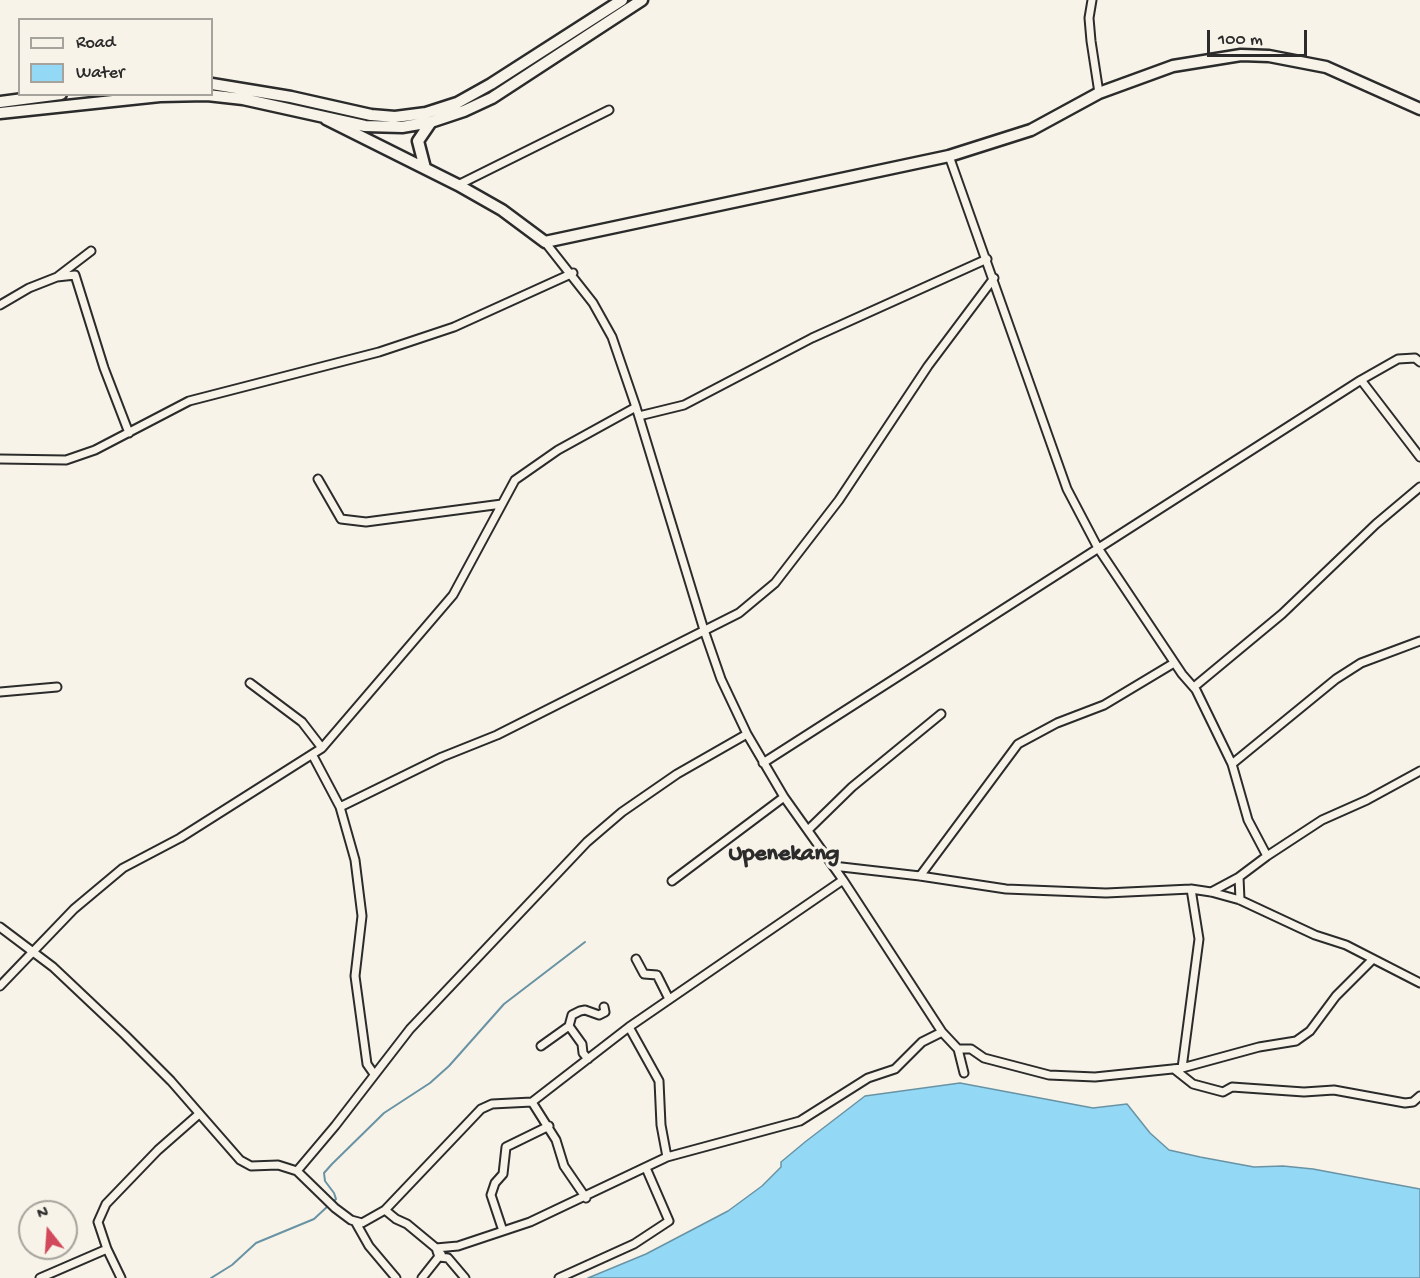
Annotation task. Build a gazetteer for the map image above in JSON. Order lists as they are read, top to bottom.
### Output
{
  "districts": ["Upenekang"],
  "legend": ["Road", "Water"],
  "scale_bar": "100 m",
  "north": "top"
}
